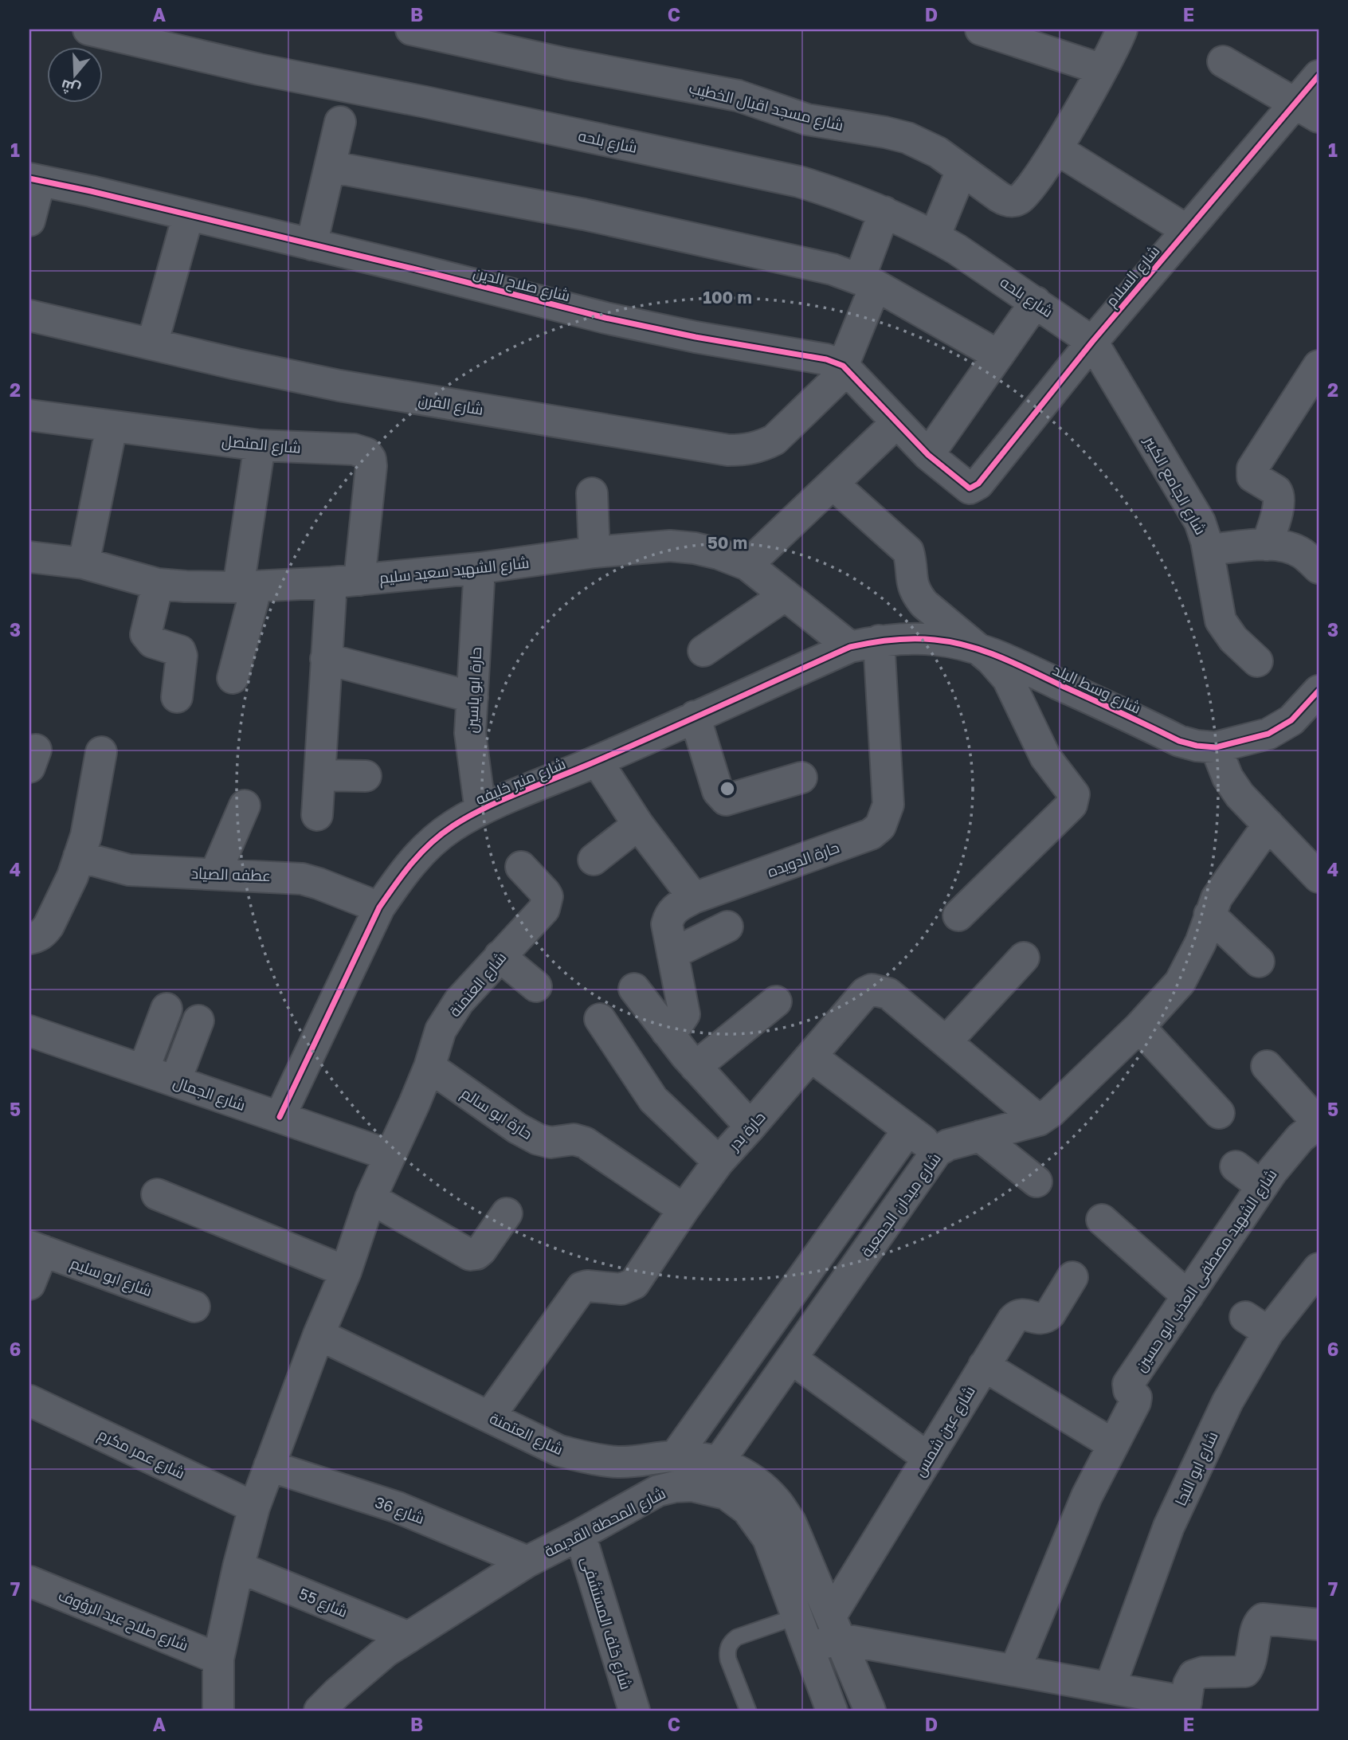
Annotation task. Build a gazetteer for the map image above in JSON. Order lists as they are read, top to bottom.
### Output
{
  "streets": {
    "street": [
      "شارع مسجد اقبال الخطيب",
      "شارع بلحه",
      "شارع السلام",
      "شارع صلاح الدين",
      "شارع الفرن",
      "شارع المنصل",
      "شارع الجامع الكبير",
      "شارع الشهيد سعيد سليم",
      "شارع وسط البلد",
      "حارة ابو ياسين",
      "شارع منير خليفه",
      "حارة الدويده",
      "عطفه الصياد",
      "شارع العتمنة",
      "شارع الجمال",
      "حارة ابو سالم",
      "حارة بدر",
      "شارع ميدان الجمعية",
      "شارع الشهيد مصطفى العذب ابو حسين",
      "شارع ابو سليم",
      "شارع عين شمس",
      "شارع عمر مكرم",
      "شارع ابو النجا",
      "شارع 36",
      "شارع المحطة القديمة",
      "شارع 55",
      "شارع صلاح عبد الرؤوف",
      "شارع خلف المستشفى"
    ]
  },
  "crossings": [
    ["شارع بلحه", "شارع السلام"],
    ["شارع بلحه", "شارع الجامع الكبير"],
    ["شارع السلام", "شارع صلاح الدين"],
    ["شارع السلام", "شارع الجامع الكبير"],
    ["شارع صلاح الدين", "شارع الفرن"],
    ["شارع المنصل", "شارع الشهيد سعيد سليم"],
    ["شارع الشهيد سعيد سليم", "شارع وسط البلد"],
    ["شارع الشهيد سعيد سليم", "حارة ابو ياسين"],
    ["شارع الشهيد سعيد سليم", "شارع منير خليفه"],
    ["شارع وسط البلد", "شارع منير خليفه"],
    ["شارع وسط البلد", "حارة الدويده"],
    ["حارة ابو ياسين", "شارع منير خليفه"],
    ["شارع منير خليفه", "عطفه الصياد"],
    ["شارع منير خليفه", "شارع الجمال"],
    ["شارع العتمنة", "شارع الجمال"],
    ["شارع العتمنة", "حارة ابو سالم"],
    ["شارع العتمنة", "حارة بدر"],
    ["شارع العتمنة", "شارع ميدان الجمعية"],
    ["شارع العتمنة", "شارع عين شمس"],
    ["شارع العتمنة", "شارع عمر مكرم"],
    ["شارع العتمنة", "شارع 36"],
    ["شارع العتمنة", "شارع المحطة القديمة"],
    ["شارع العتمنة", "شارع 55"],
    ["شارع العتمنة", "شارع صلاح عبد الرؤوف"],
    ["حارة ابو سالم", "حارة بدر"],
    ["حارة بدر", "شارع ميدان الجمعية"],
    ["شارع ميدان الجمعية", "شارع المحطة القديمة"],
    ["شارع 36", "شارع المحطة القديمة"],
    ["شارع المحطة القديمة", "شارع 55"],
    ["شارع المحطة القديمة", "شارع خلف المستشفى"]
  ],
  "north": "bottom",
  "grid": {
    "columns": [
      "A",
      "B",
      "C",
      "D",
      "E"
    ],
    "rows": [
      "1",
      "2",
      "3",
      "4",
      "5",
      "6",
      "7"
    ]
  },
  "rings": ["100 m", "50 m"]
}
